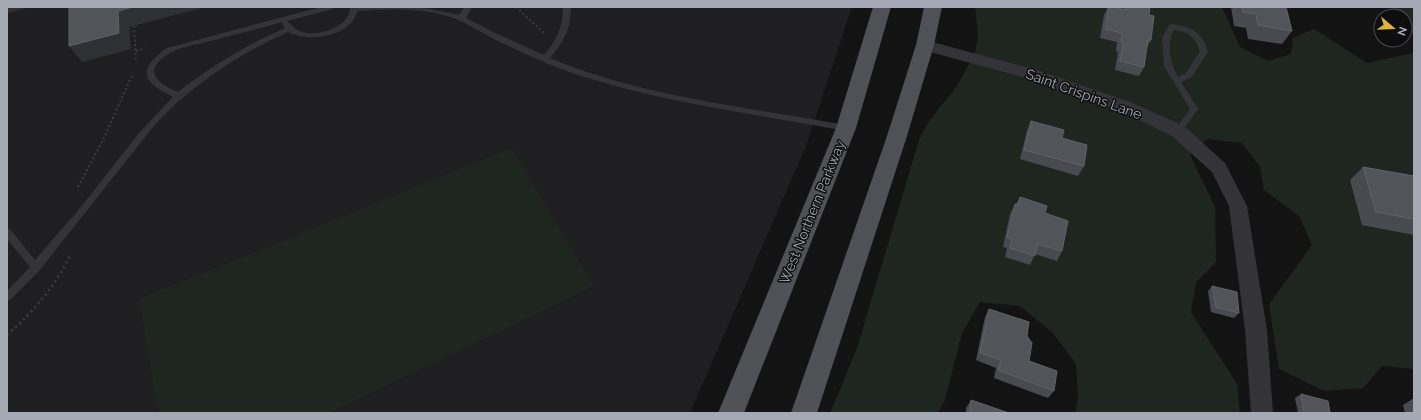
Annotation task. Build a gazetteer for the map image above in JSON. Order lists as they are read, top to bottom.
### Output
{
  "streets": {
    "main road": ["West Northern Parkway"],
    "street": ["Saint Crispins Lane"]
  },
  "north": "right"
}
